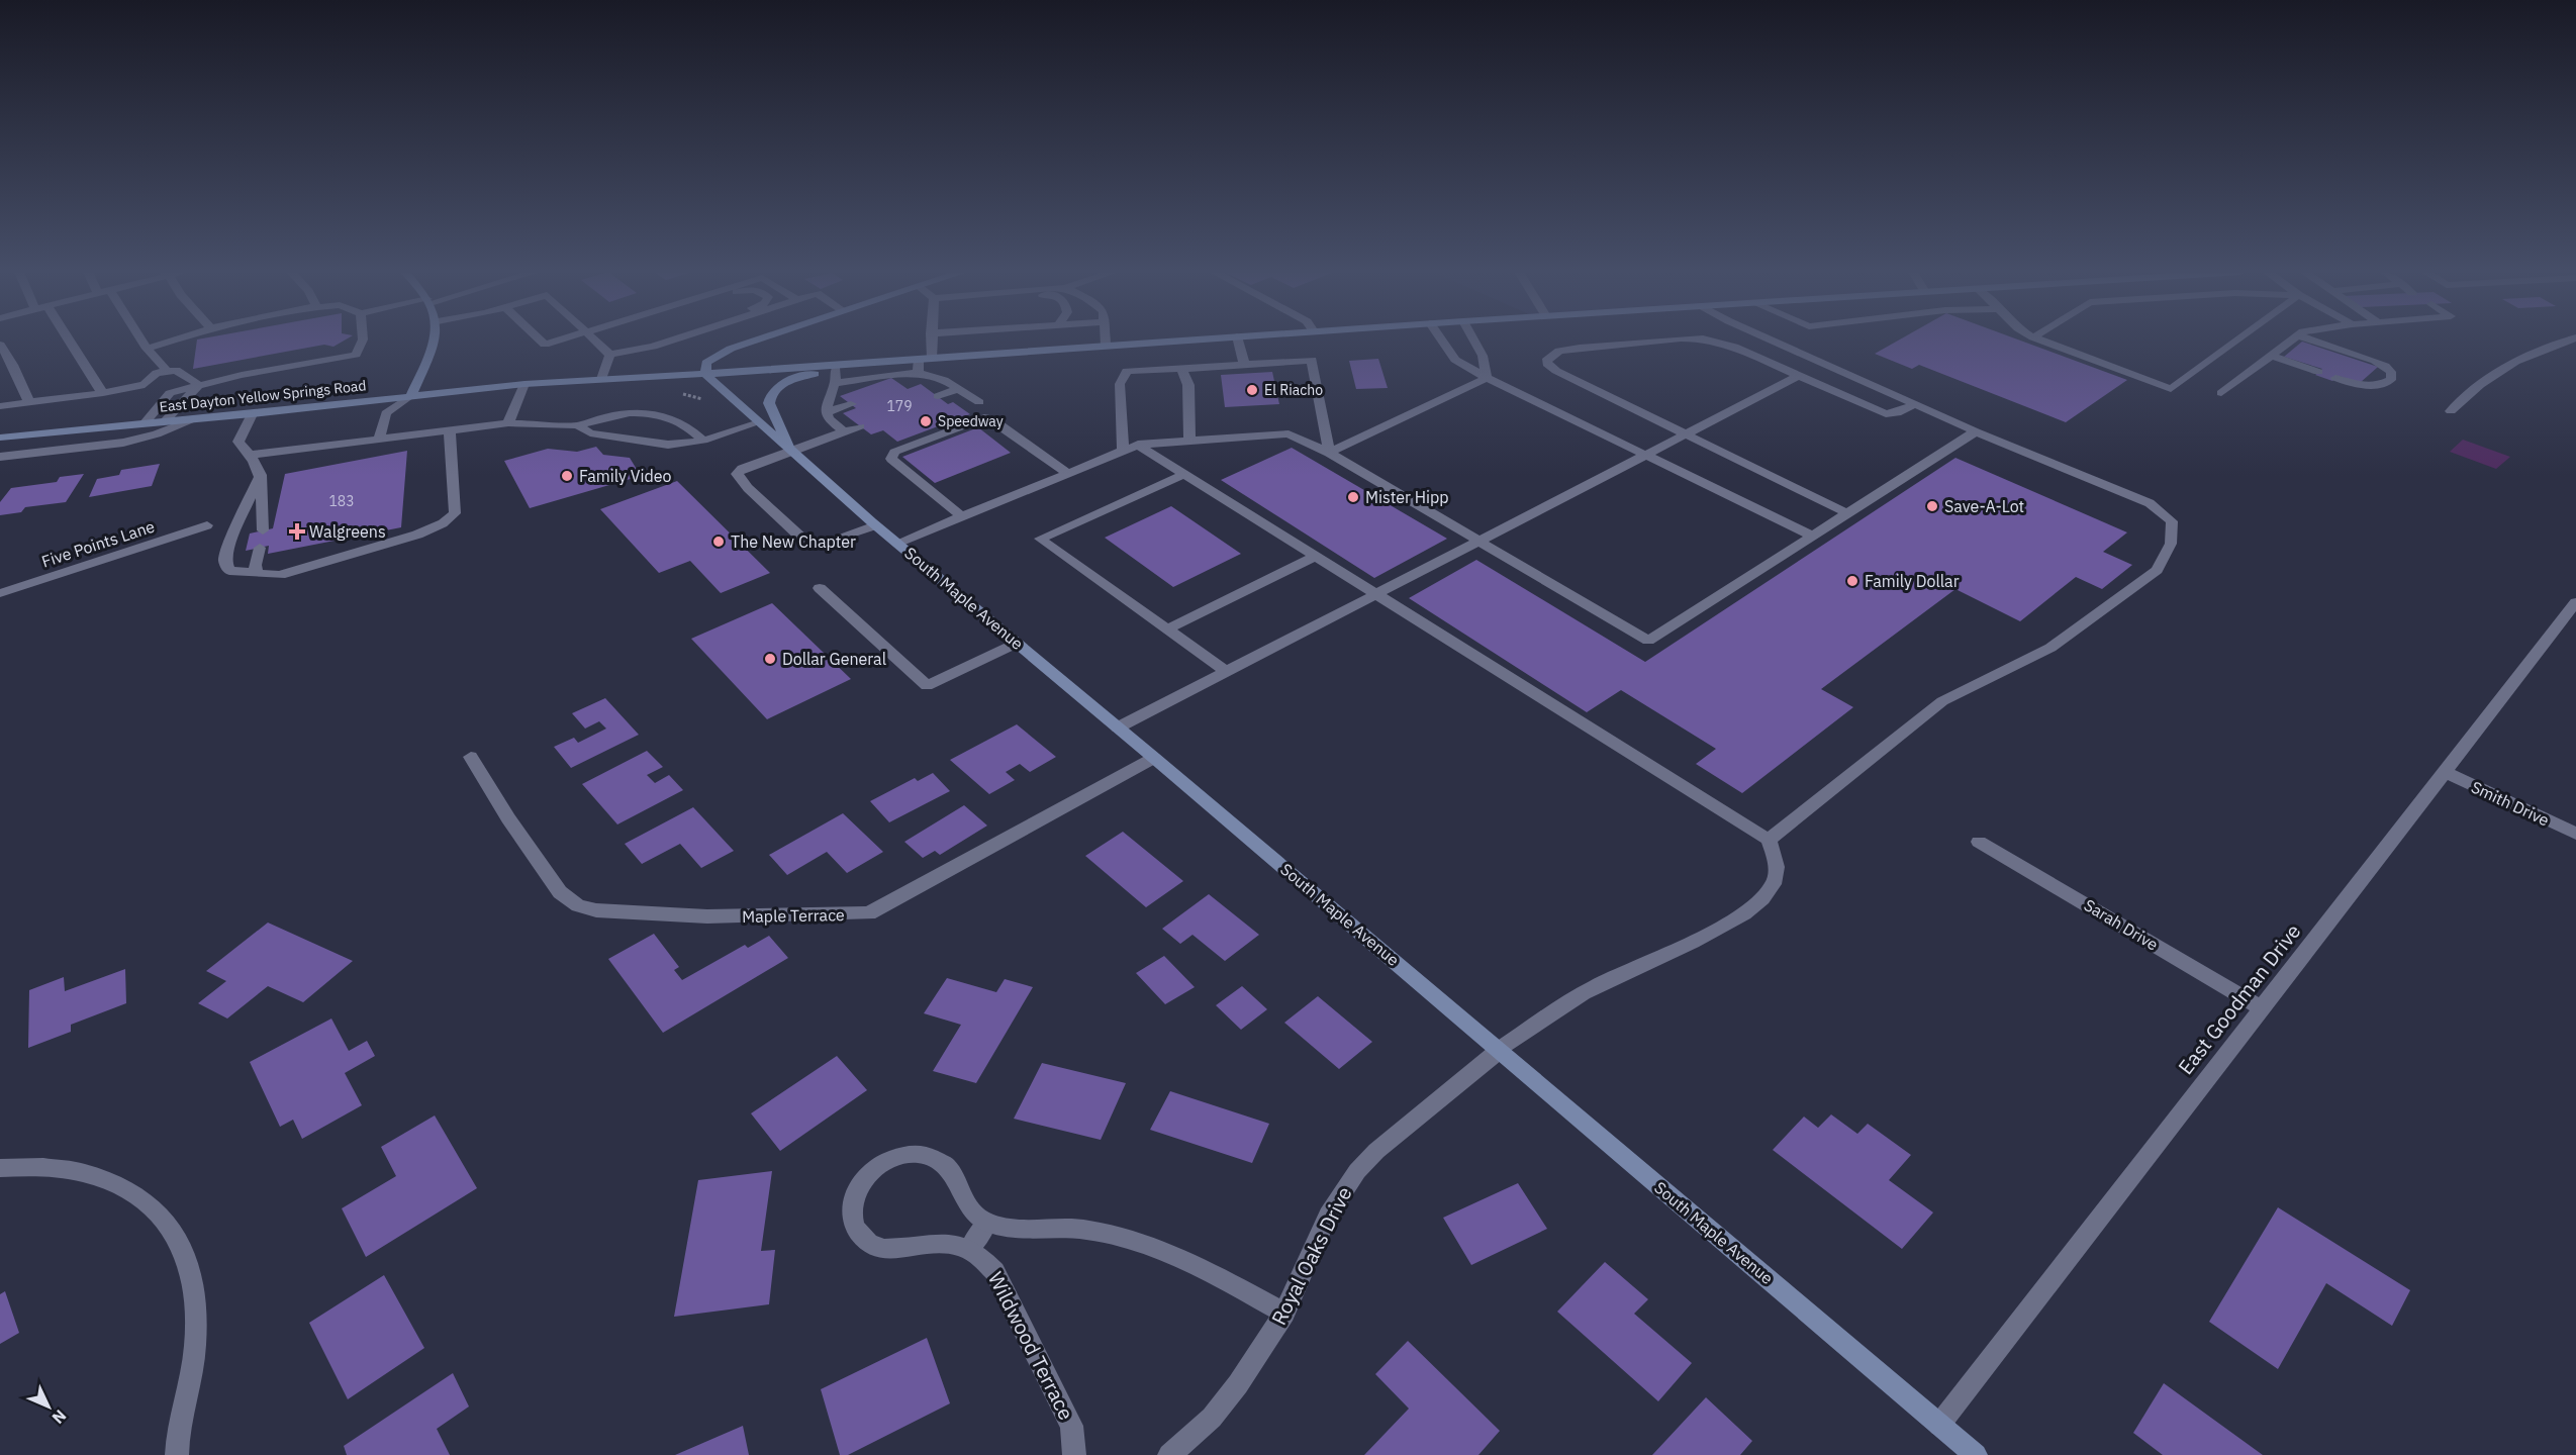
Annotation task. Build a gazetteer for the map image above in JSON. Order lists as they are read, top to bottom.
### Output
{
  "streets": {
    "main road": ["East Dayton Yellow Springs Road", "South Maple Avenue"],
    "street": [
      "Five Points Lane",
      "Smith Drive",
      "Maple Terrace",
      "Sarah Drive",
      "East Goodman Drive",
      "Royal Oaks Drive",
      "Wildwood Terrace"
    ]
  },
  "crossings": [
    ["East Dayton Yellow Springs Road", "South Maple Avenue"],
    ["South Maple Avenue", "Maple Terrace"],
    ["South Maple Avenue", "East Goodman Drive"],
    ["South Maple Avenue", "Royal Oaks Drive"],
    ["Smith Drive", "East Goodman Drive"],
    ["Sarah Drive", "East Goodman Drive"]
  ],
  "places": {
    "other": [
      "El Riacho",
      "Speedway",
      "Family Video",
      "Mister Hipp",
      "Save-A-Lot",
      "The New Chapter",
      "Family Dollar",
      "Dollar General"
    ],
    "health": ["Walgreens"]
  },
  "house_numbers": ["179", "183"],
  "north": "bottom right"
}
